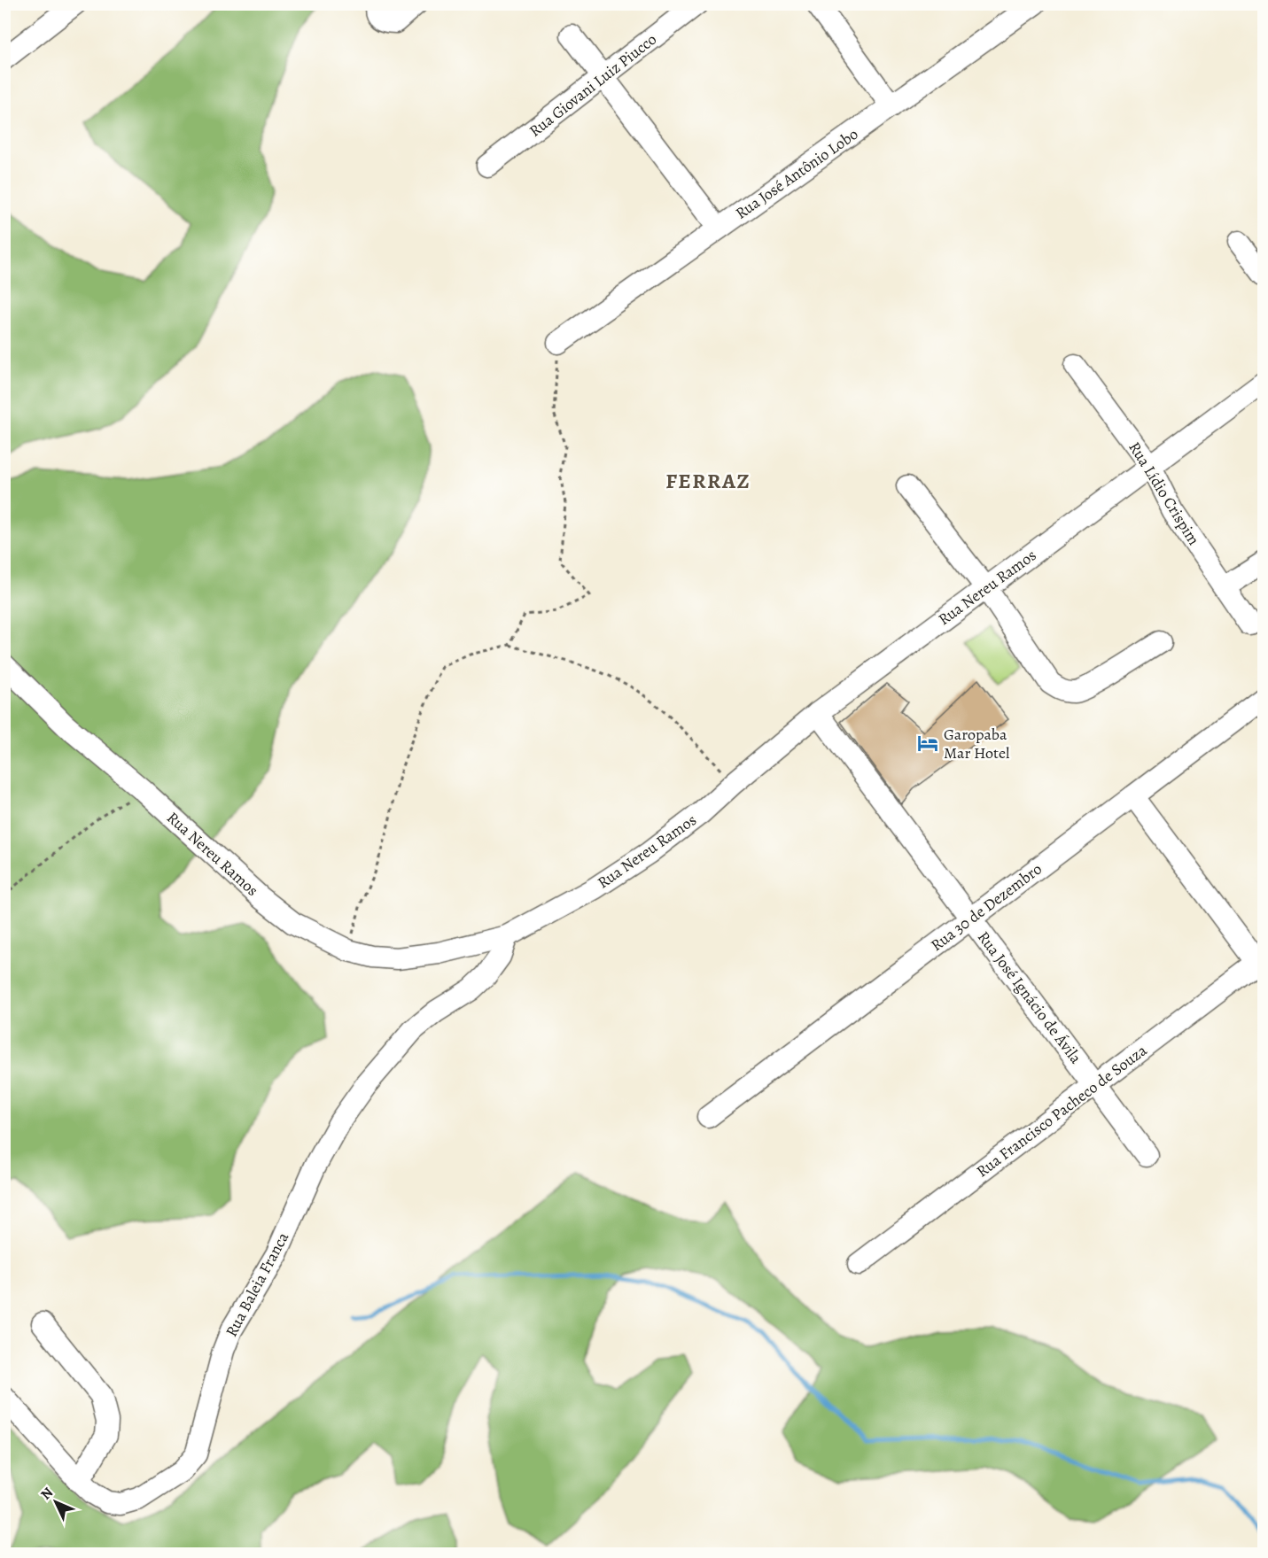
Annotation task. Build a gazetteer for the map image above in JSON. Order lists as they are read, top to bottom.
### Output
{
  "streets": {
    "street": [
      "Rua Giovani Luiz Piucco",
      "Rua José Antônio Lobo",
      "Rua Lídio Crispim",
      "Rua Nereu Ramos",
      "Rua 30 de Dezembro",
      "Rua José Ignácio de Ávila",
      "Rua Francisco Pacheco de Souza",
      "Rua Baleia Franca"
    ]
  },
  "crossings": [
    ["Rua Lídio Crispim", "Rua Nereu Ramos"],
    ["Rua Nereu Ramos", "Rua José Ignácio de Ávila"],
    ["Rua Nereu Ramos", "Rua Baleia Franca"],
    ["Rua 30 de Dezembro", "Rua José Ignácio de Ávila"],
    ["Rua José Ignácio de Ávila", "Rua Francisco Pacheco de Souza"]
  ],
  "districts": ["FERRAZ"],
  "places": {
    "hotel": ["Garopaba Mar Hotel"]
  },
  "north": "top left"
}
